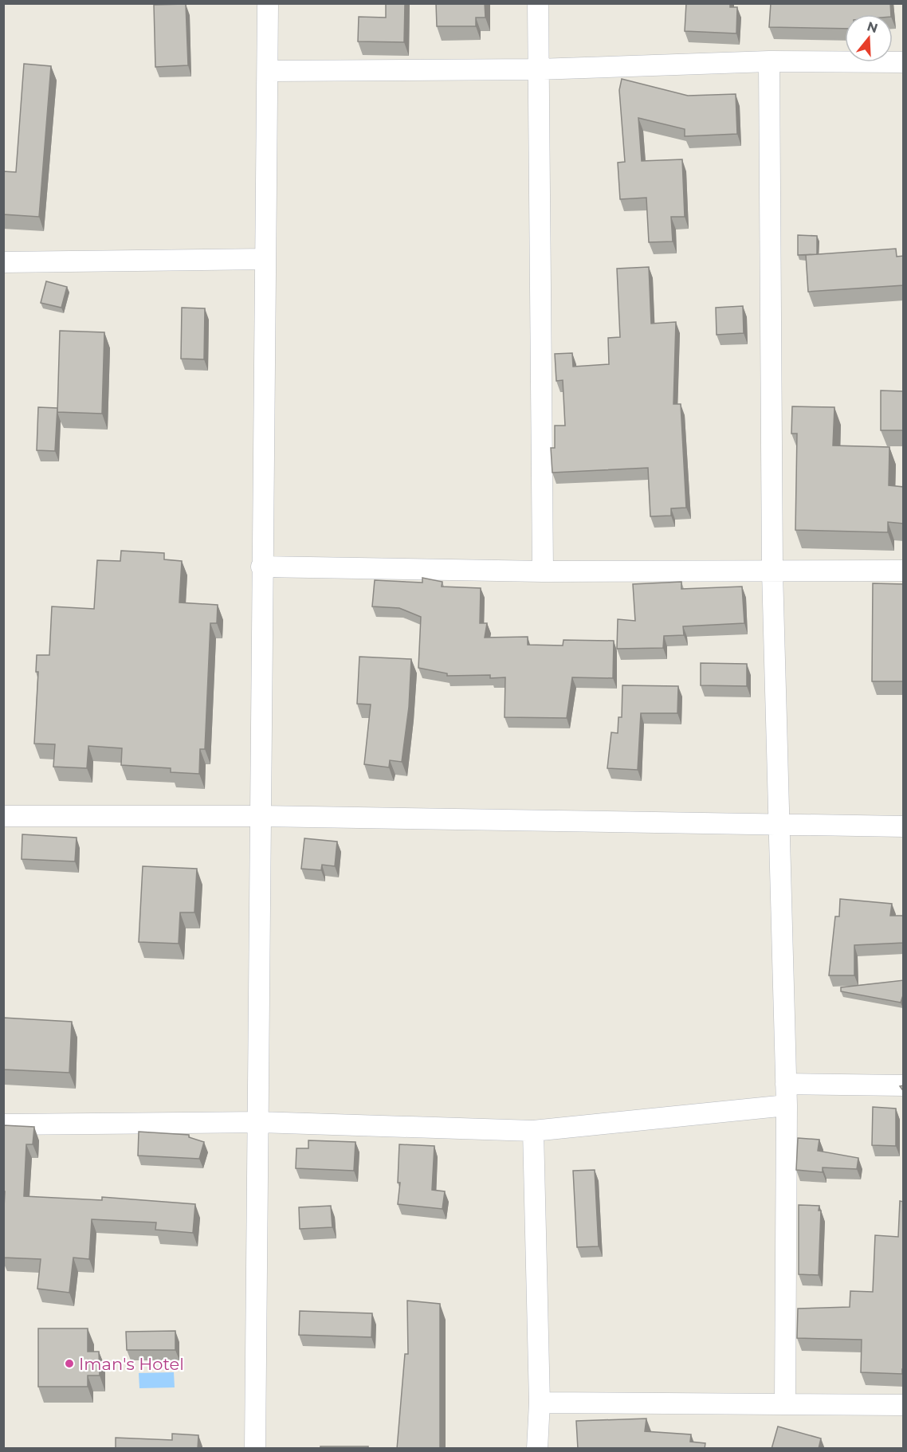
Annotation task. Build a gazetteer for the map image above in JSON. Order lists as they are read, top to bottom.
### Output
{
  "places": ["Iman's Hotel"],
  "north": "top"
}
